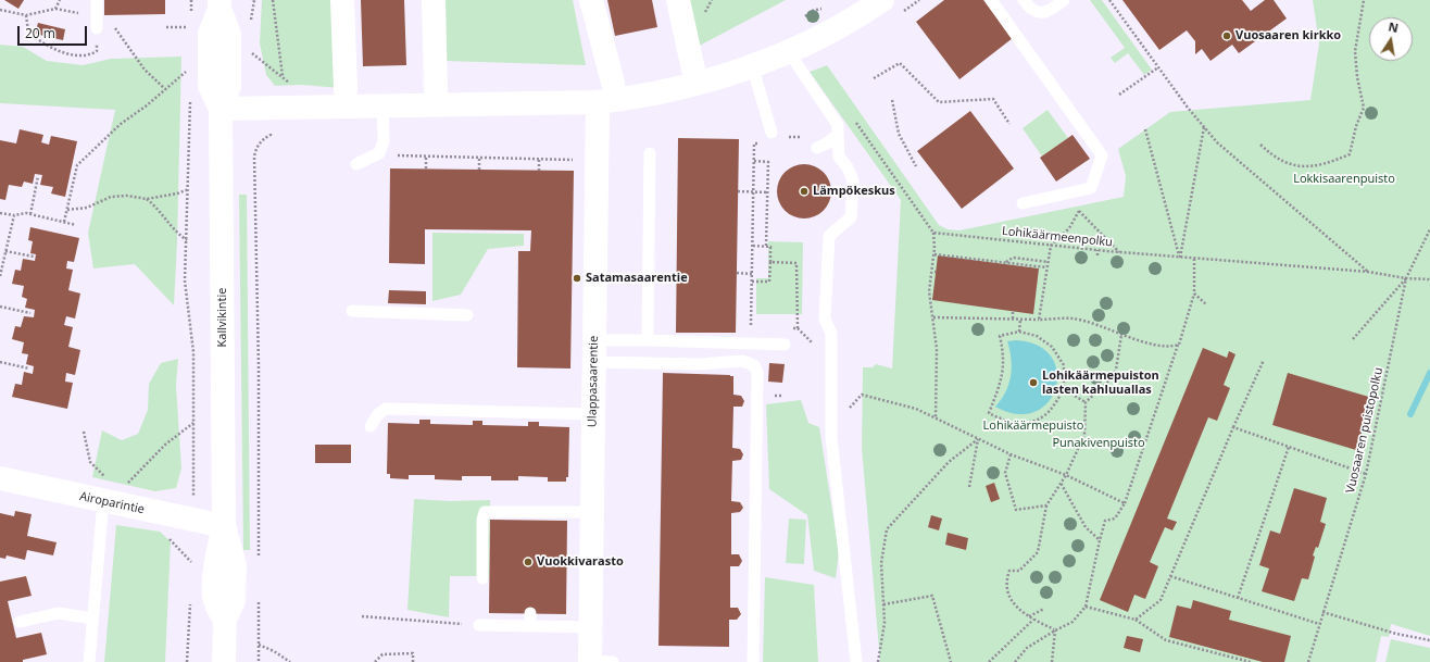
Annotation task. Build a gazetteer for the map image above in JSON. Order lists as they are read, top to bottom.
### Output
{
  "streets": {
    "street": ["Kallvikintie", "Ulappasaarentie", "Airoparintie"],
    "path": ["Lohikäärmeenpolku", "Vuosaaren puistopolku"]
  },
  "crossings": [
    ["Lohikäärmeenpolku", "Vuosaaren puistopolku"],
    ["Kallvikintie", "Airoparintie"]
  ],
  "parks": ["Lokkisaarenpuisto", "Lohikäärmepuisto", "Punakivenpuisto"],
  "places": [
    "Vuosaaren kirkko",
    "Lämpökeskus",
    "Satamasaarentie",
    "Lohikäärmepuiston lasten kahluuallas",
    "Vuokkivarasto"
  ],
  "scale_bar": "20 m",
  "north": "top"
}
